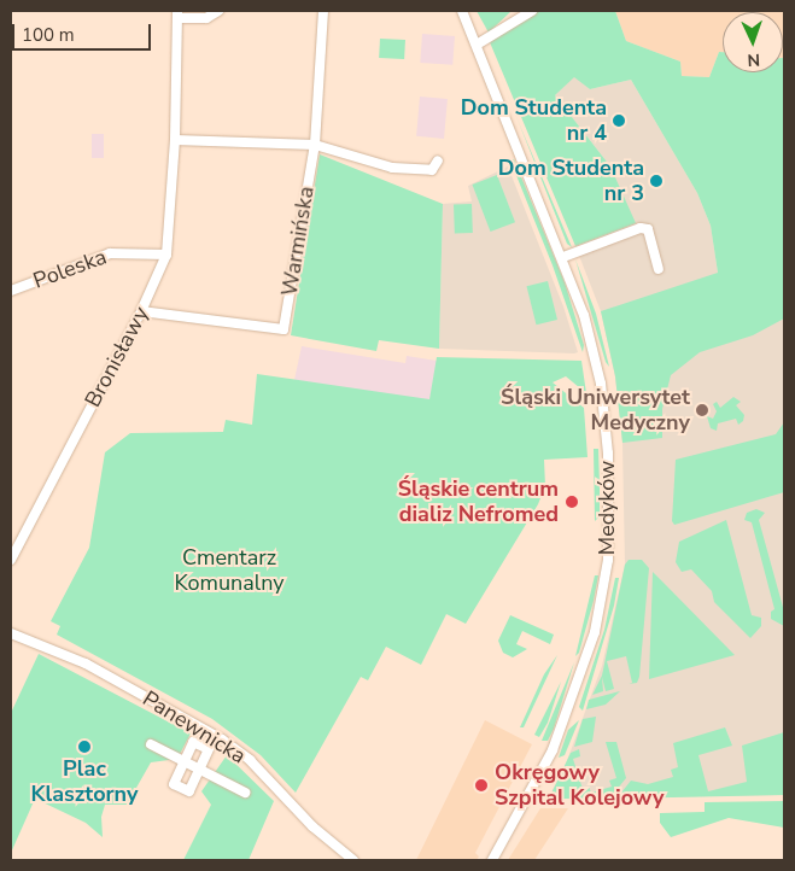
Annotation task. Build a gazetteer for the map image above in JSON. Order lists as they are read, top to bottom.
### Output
{
  "streets": {
    "street": [
      "Warmińska",
      "Poleska",
      "Bronisławy",
      "Medyków",
      "Panewnicka"
    ]
  },
  "crossings": [
    ["Warmińska", "Bronisławy"],
    ["Poleska", "Bronisławy"]
  ],
  "parks": ["Cmentarz Komunalny"],
  "places": [
    "Dom Studenta nr 4",
    "Dom Studenta nr 3",
    "Śląski Uniwersytet Medyczny",
    "Śląskie centrum dializ Nefromed",
    "Plac Klasztorny",
    "Okręgowy Szpital Kolejowy"
  ],
  "scale_bar": "100 m",
  "north": "bottom"
}
